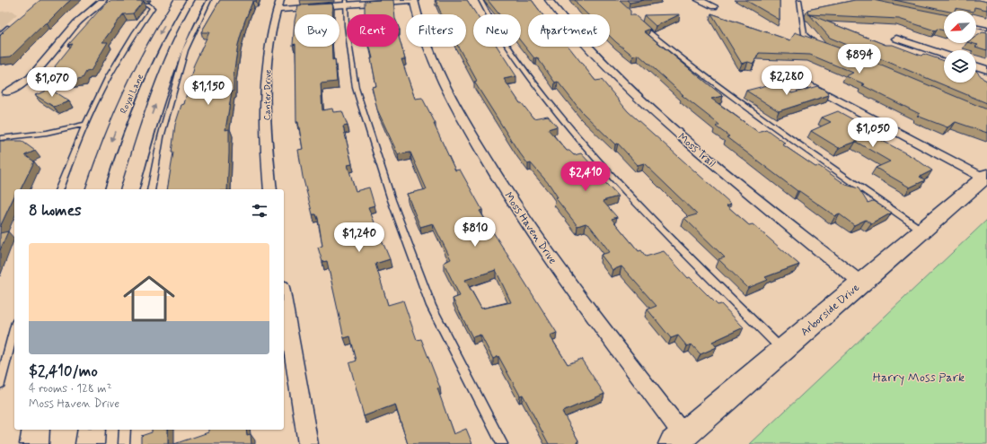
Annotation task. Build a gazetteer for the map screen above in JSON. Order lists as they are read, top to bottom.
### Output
{
  "streets": {
    "main road": ["Royal Lane", "Arborside Drive"],
    "street": ["Canter Drive", "Moss Trail", "Moss Haven Drive"]
  },
  "crossings": [
    ["Moss Trail", "Arborside Drive"],
    ["Moss Haven Drive", "Arborside Drive"]
  ],
  "parks": ["Harry Moss Park"],
  "north": "bottom left",
  "page": {
    "chip": [
      "Buy",
      "Rent",
      "Filters",
      "New",
      "Apartment"
    ],
    "price": [
      "$894",
      "$2,280",
      "$1,070",
      "$1,150",
      "$1,050",
      "$2,410",
      "$810",
      "$1,240"
    ],
    "heading": "8 homes",
    "list": [
      {
        "name": "$2,410/mo",
        "note": "4 rooms · 128 m² · Moss Haven Drive"
      }
    ]
  }
}
